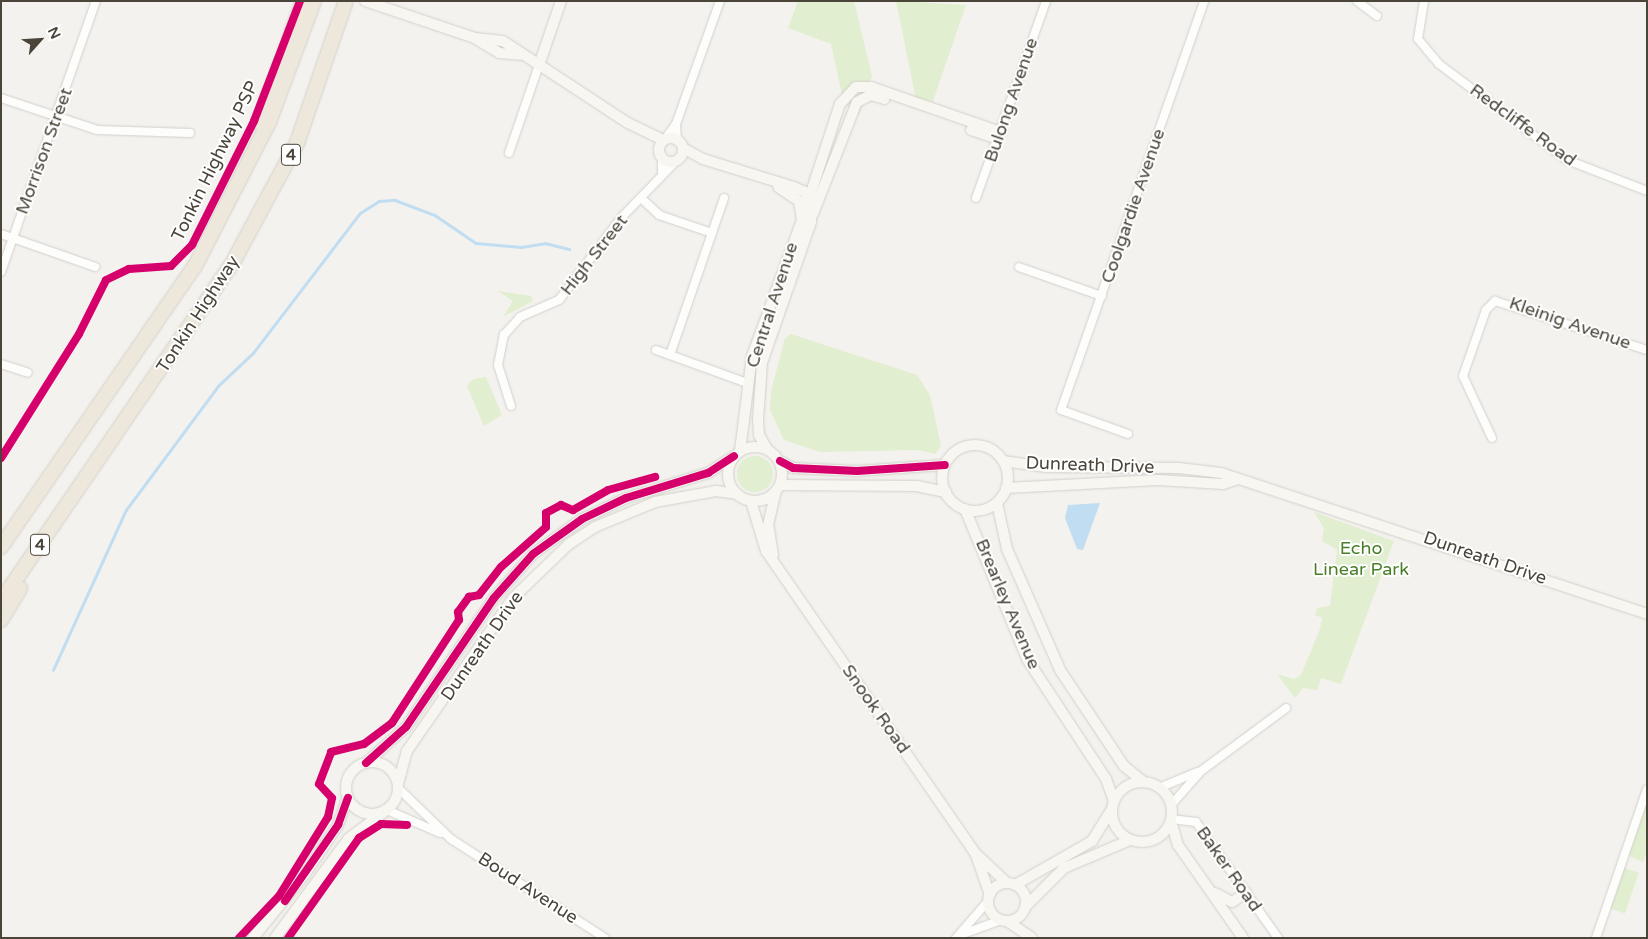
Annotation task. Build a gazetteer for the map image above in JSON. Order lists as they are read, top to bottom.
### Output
{
  "streets": {
    "highway": ["4", "Tonkin Highway"],
    "main road": [
      "Central Avenue",
      "Dunreath Drive",
      "Brearley Avenue",
      "Snook Road"
    ],
    "street": [
      "Bulong Avenue",
      "Redcliffe Road",
      "Morrison Street",
      "Coolgardie Avenue",
      "High Street",
      "Kleinig Avenue",
      "Baker Road",
      "Boud Avenue"
    ],
    "cycle path": ["Tonkin Highway PSP"]
  },
  "crossings": [
    ["Bulong Avenue", "Central Avenue"],
    ["4", "Tonkin Highway"],
    ["Central Avenue", "Dunreath Drive"],
    ["Central Avenue", "Snook Road"],
    ["Dunreath Drive", "Brearley Avenue"],
    ["Dunreath Drive", "Snook Road"],
    ["Dunreath Drive", "Boud Avenue"],
    ["Brearley Avenue", "Baker Road"]
  ],
  "parks": ["Echo Linear Park"],
  "north": "top right"
}
